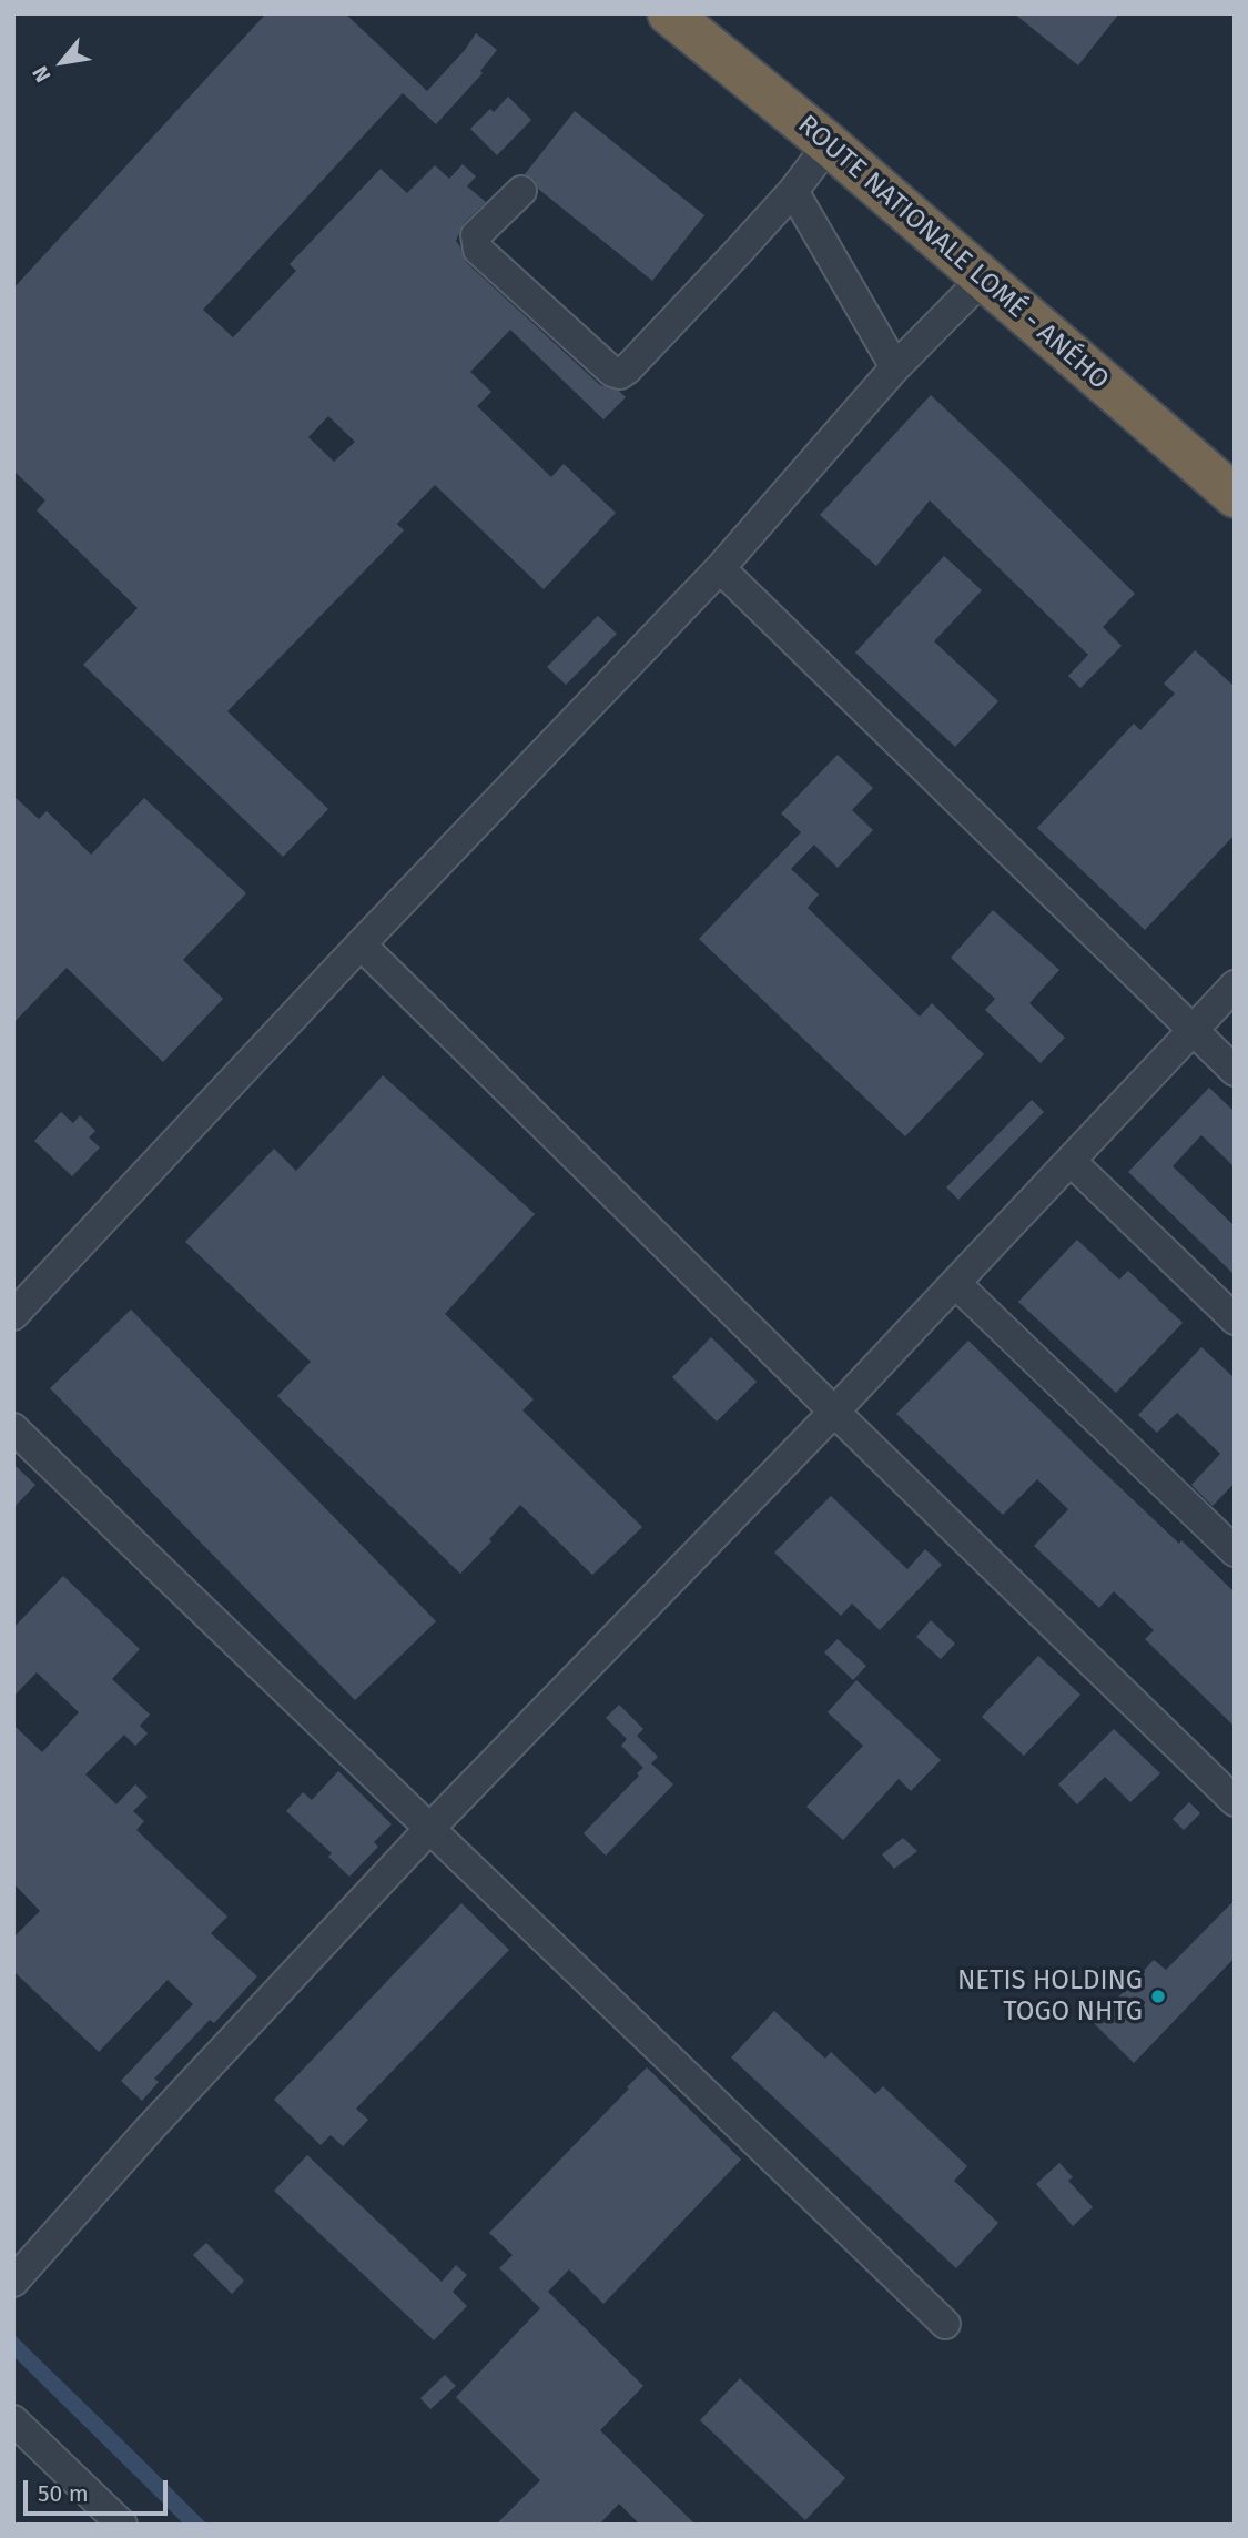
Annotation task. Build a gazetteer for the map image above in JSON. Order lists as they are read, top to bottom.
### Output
{
  "streets": {
    "highway": ["ROUTE NATIONALE LOMÉ - ANÉHO"]
  },
  "places": ["NETIS HOLDING TOGO NHTG"],
  "scale_bar": "50 m",
  "north": "bottom left"
}
